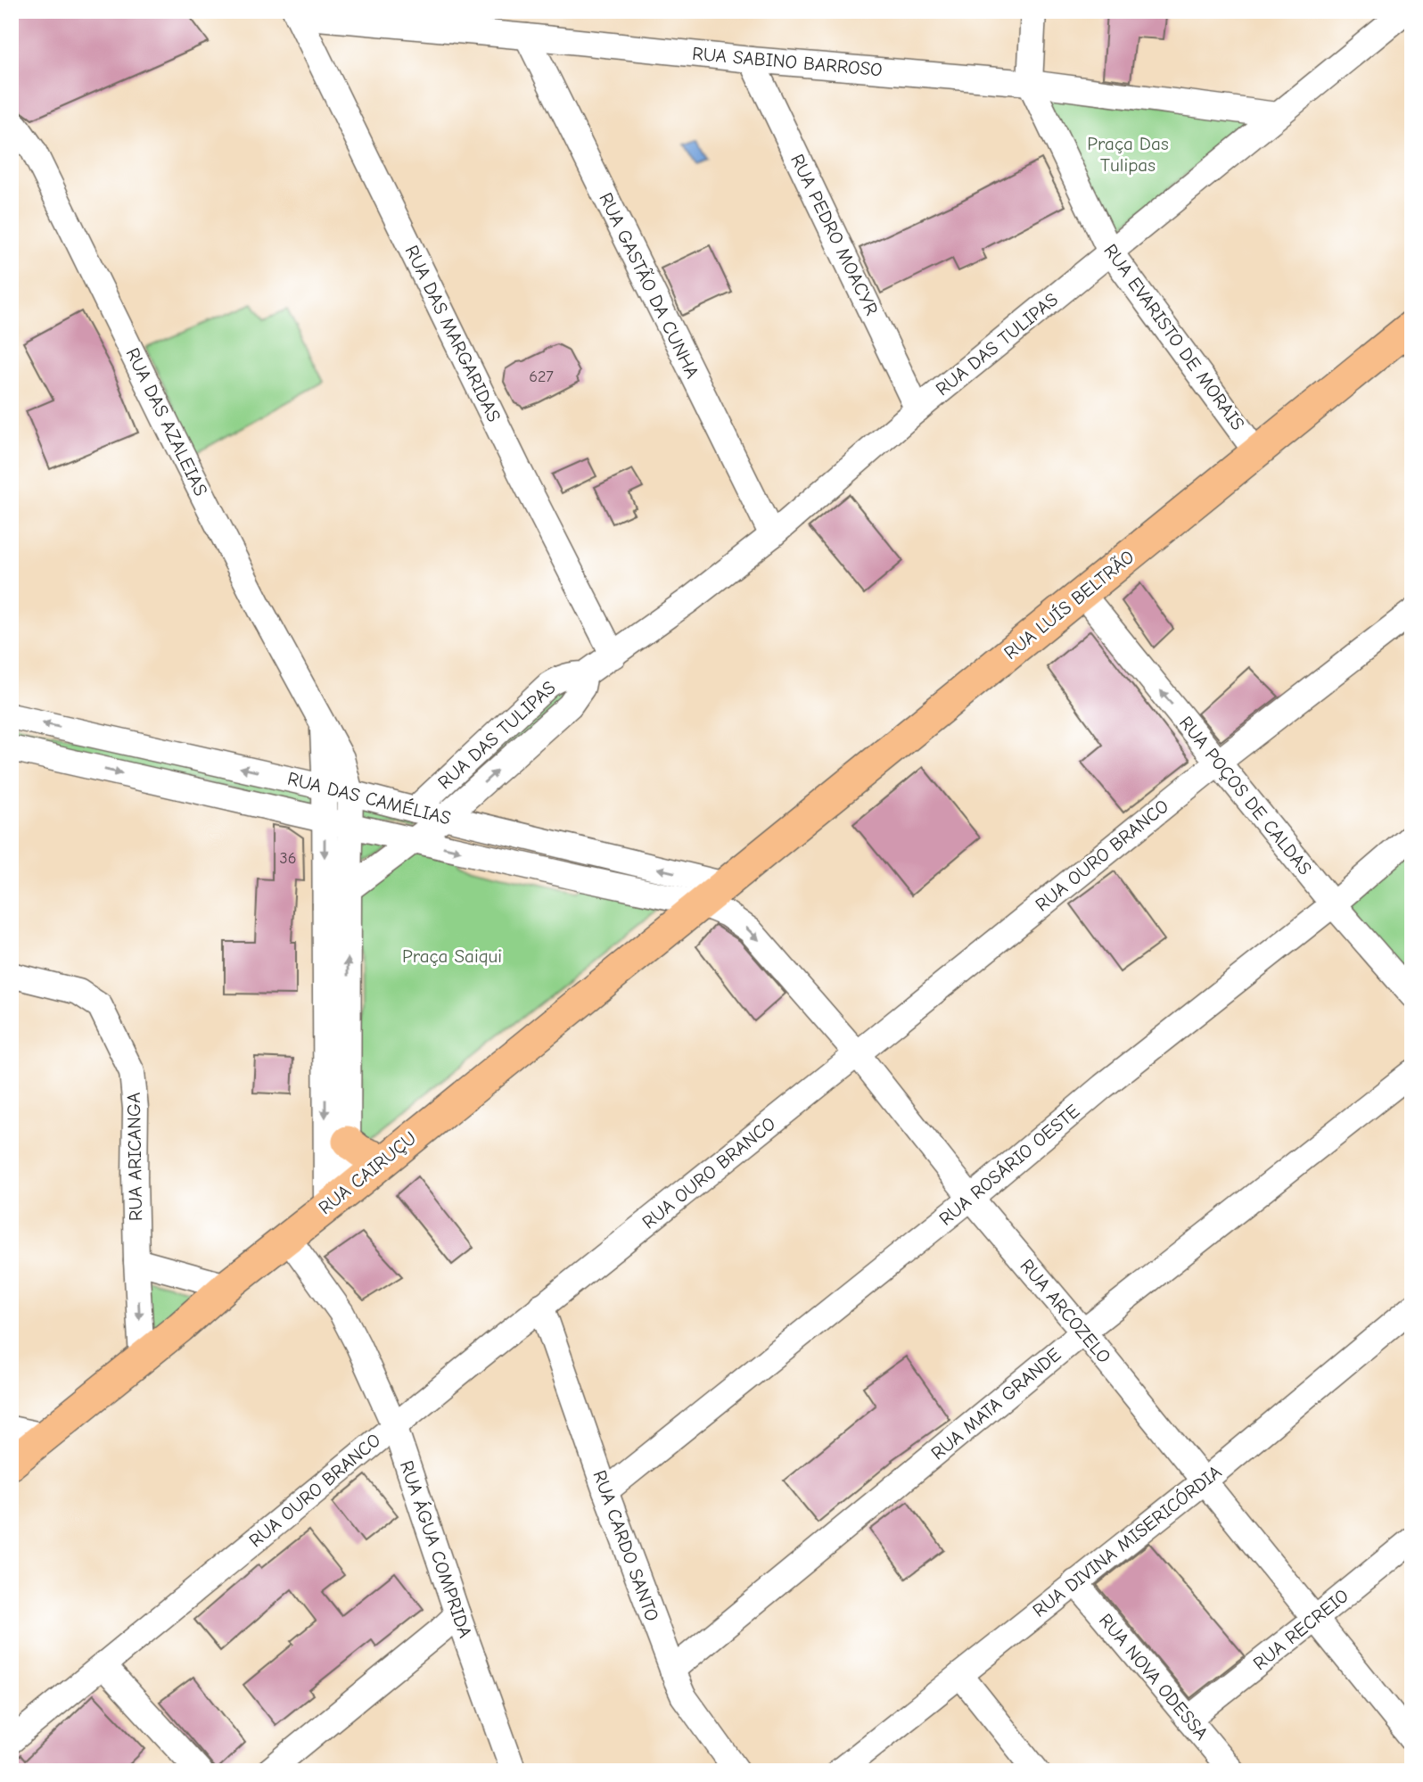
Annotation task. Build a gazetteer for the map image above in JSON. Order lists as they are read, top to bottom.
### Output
{
  "streets": {
    "main road": ["RUA LUÍS BELTRÃO", "RUA CAIRUÇU"],
    "street": [
      "RUA SABINO BARROSO",
      "RUA PEDRO MOACYR",
      "RUA GASTÃO DA CUNHA",
      "RUA DAS MARGARIDAS",
      "RUA EVARISTO DE MORAIS",
      "RUA DAS TULIPAS",
      "RUA DAS AZALEIAS",
      "RUA POÇOS DE CALDAS",
      "RUA DAS CAMÉLIAS",
      "RUA OURO BRANCO",
      "RUA ARICANGA",
      "RUA ROSÁRIO OESTE",
      "RUA ARCOZELO",
      "RUA MATA GRANDE",
      "RUA DIVINA MISERICÓRDIA",
      "RUA CARDO SANTO",
      "RUA ÁGUA COMPRIDA",
      "RUA RECREIO",
      "RUA NOVA ODESSA"
    ]
  },
  "crossings": [
    ["RUA SABINO BARROSO", "RUA PEDRO MOACYR"],
    ["RUA SABINO BARROSO", "RUA GASTÃO DA CUNHA"],
    ["RUA SABINO BARROSO", "RUA DAS MARGARIDAS"],
    ["RUA SABINO BARROSO", "RUA EVARISTO DE MORAIS"],
    ["RUA SABINO BARROSO", "RUA DAS TULIPAS"],
    ["RUA PEDRO MOACYR", "RUA DAS TULIPAS"],
    ["RUA GASTÃO DA CUNHA", "RUA DAS TULIPAS"],
    ["RUA DAS MARGARIDAS", "RUA DAS TULIPAS"],
    ["RUA EVARISTO DE MORAIS", "RUA DAS TULIPAS"],
    ["RUA EVARISTO DE MORAIS", "RUA LUÍS BELTRÃO"],
    ["RUA DAS TULIPAS", "RUA DAS CAMÉLIAS"],
    ["RUA DAS AZALEIAS", "RUA DAS CAMÉLIAS"],
    ["RUA LUÍS BELTRÃO", "RUA POÇOS DE CALDAS"],
    ["RUA LUÍS BELTRÃO", "RUA DAS CAMÉLIAS"],
    ["RUA LUÍS BELTRÃO", "RUA CAIRUÇU"],
    ["RUA POÇOS DE CALDAS", "RUA OURO BRANCO"],
    ["RUA POÇOS DE CALDAS", "RUA ROSÁRIO OESTE"],
    ["RUA DAS CAMÉLIAS", "RUA CAIRUÇU"],
    ["RUA DAS CAMÉLIAS", "RUA ARCOZELO"],
    ["RUA OURO BRANCO", "RUA ARCOZELO"],
    ["RUA OURO BRANCO", "RUA CARDO SANTO"],
    ["RUA OURO BRANCO", "RUA ÁGUA COMPRIDA"],
    ["RUA ARICANGA", "RUA CAIRUÇU"],
    ["RUA ROSÁRIO OESTE", "RUA ARCOZELO"],
    ["RUA ROSÁRIO OESTE", "RUA CARDO SANTO"],
    ["RUA CAIRUÇU", "RUA ARCOZELO"],
    ["RUA CAIRUÇU", "RUA ÁGUA COMPRIDA"],
    ["RUA ARCOZELO", "RUA MATA GRANDE"],
    ["RUA ARCOZELO", "RUA DIVINA MISERICÓRDIA"],
    ["RUA ARCOZELO", "RUA RECREIO"],
    ["RUA MATA GRANDE", "RUA CARDO SANTO"],
    ["RUA DIVINA MISERICÓRDIA", "RUA NOVA ODESSA"],
    ["RUA RECREIO", "RUA NOVA ODESSA"]
  ],
  "one_way": ["RUA POÇOS DE CALDAS"],
  "parks": ["Praça Das Tulipas", "Praça Saiqui"],
  "house_numbers": ["627", "36"]
}
